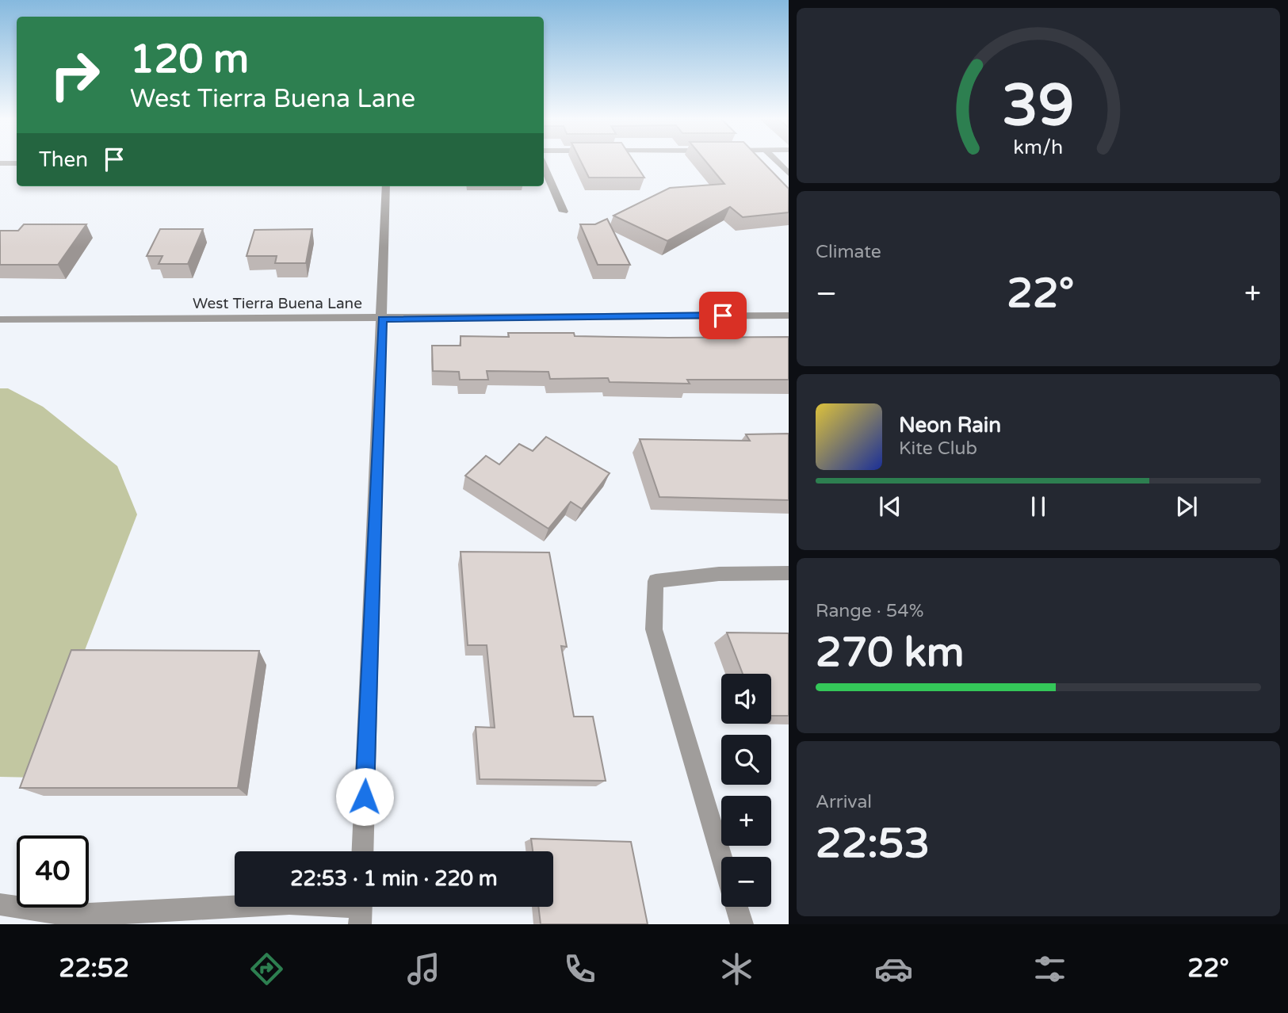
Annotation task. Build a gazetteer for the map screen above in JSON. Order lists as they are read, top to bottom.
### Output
{
  "streets": {
    "street": ["West Tierra Buena Lane"]
  },
  "page": {
    "turn": ["120 m", "West Tierra Buena Lane"],
    "then": "Then",
    "tile": [
      "Climate",
      ["Range · 54%", "270 km"],
      ["Arrival", "22:53"]
    ],
    "heat": ["−", "22°", "+"],
    "song": ["Neon Rain", "Kite Club"],
    "map_buttons": ["+", "−"],
    "limit": "40",
    "trip": "22:53 · 1 min · 220 m",
    "tabs": ["22:52", "22°"],
    "gauge": ["39", "km/h"]
  }
}
